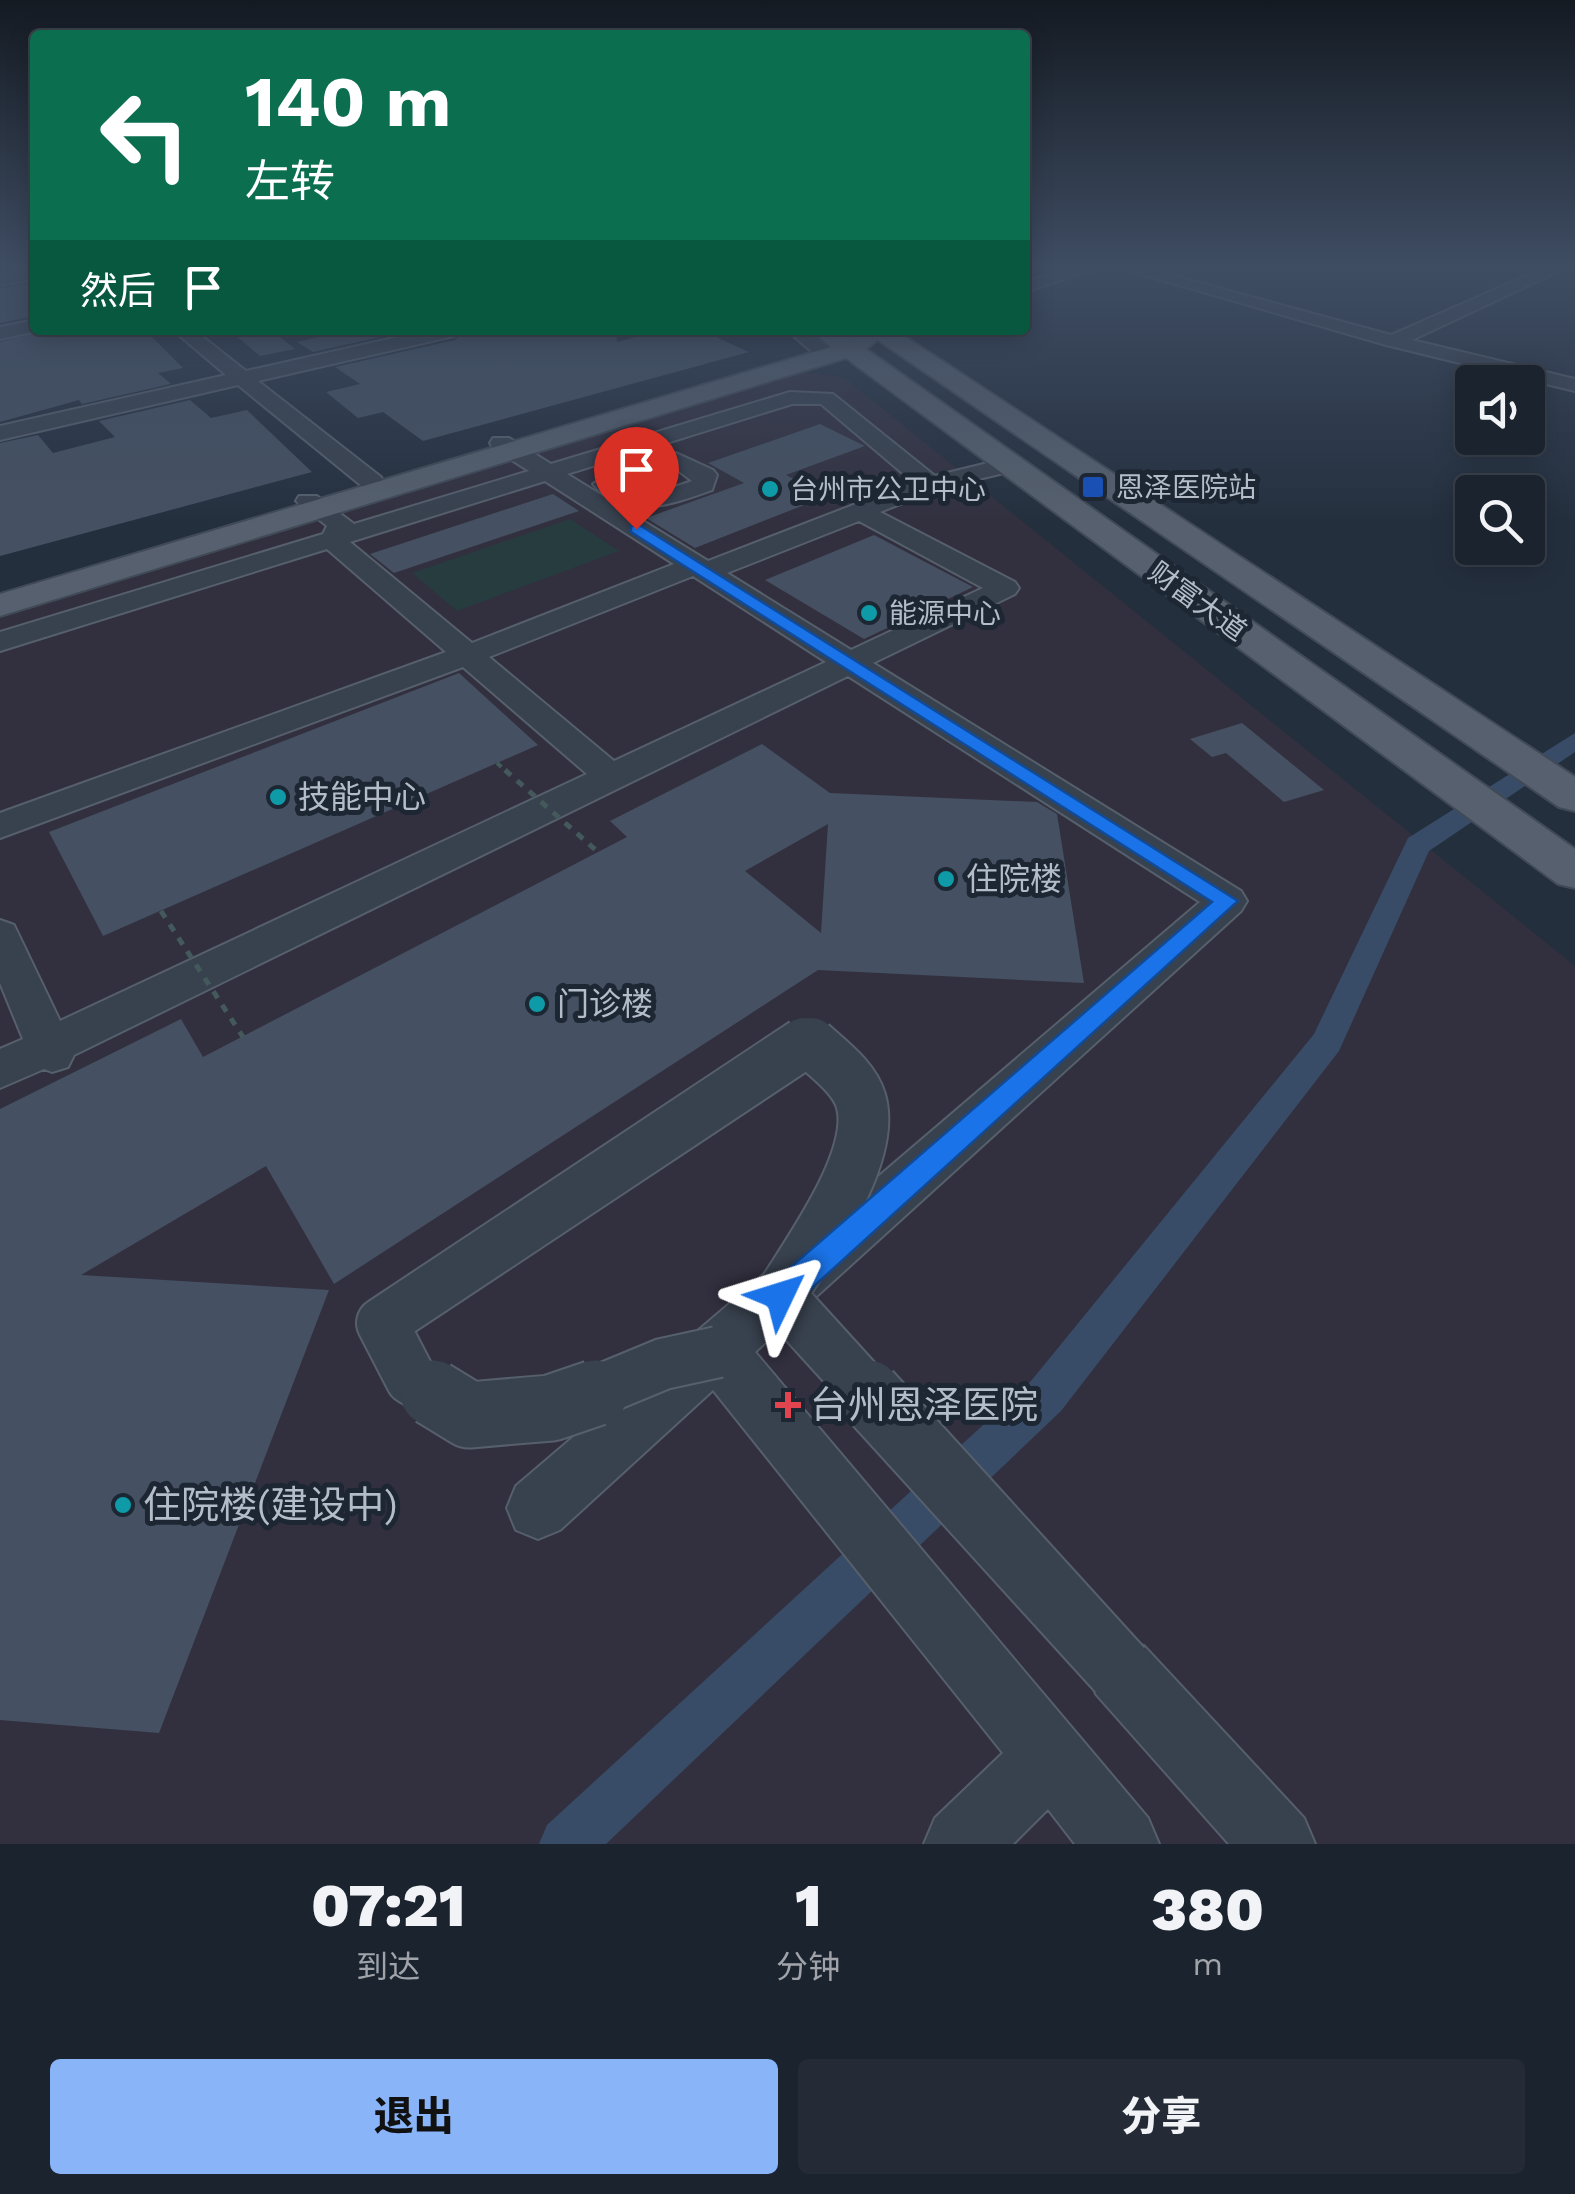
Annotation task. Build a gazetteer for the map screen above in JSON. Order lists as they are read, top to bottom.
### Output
{
  "streets": {
    "main road": ["财富大道"]
  },
  "places": {
    "transit": ["恩泽医院站"],
    "other": [
      "台州市公卫中心",
      "能源中心",
      "技能中心",
      "住院楼",
      "门诊楼",
      "住院楼(建设中)"
    ],
    "health": ["台州恩泽医院"]
  },
  "page": {
    "turn": ["140 m", "左转"],
    "then": "然后",
    "eta": [
      "07:21",
      "到达",
      "1",
      "分钟",
      "380",
      "m"
    ],
    "buttons": ["退出", "分享"]
  }
}
